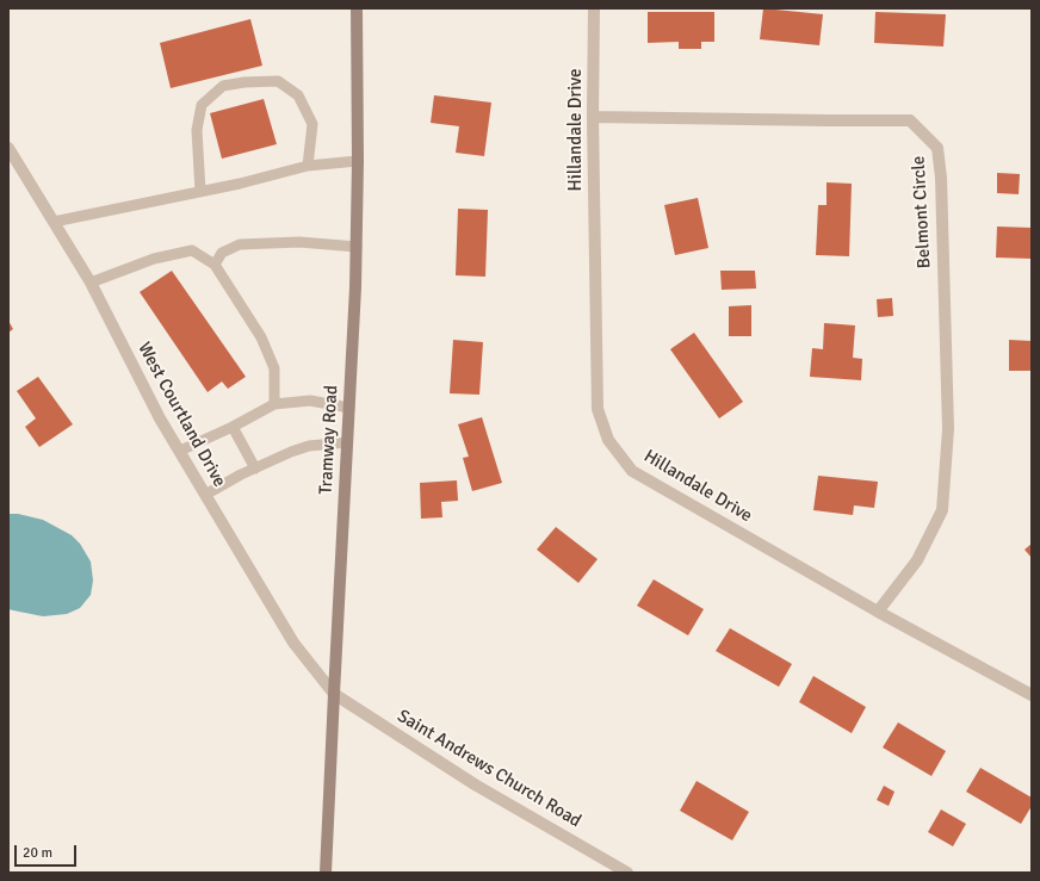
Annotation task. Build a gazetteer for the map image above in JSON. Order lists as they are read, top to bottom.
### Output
{
  "streets": {
    "main road": ["Tramway Road"],
    "street": [
      "Hillandale Drive",
      "Belmont Circle",
      "West Courtland Drive",
      "Saint Andrews Church Road"
    ]
  },
  "crossings": [
    ["Hillandale Drive", "Belmont Circle"],
    ["West Courtland Drive", "Tramway Road"],
    ["West Courtland Drive", "Saint Andrews Church Road"],
    ["Tramway Road", "Saint Andrews Church Road"]
  ],
  "scale_bar": "20 m"
}
